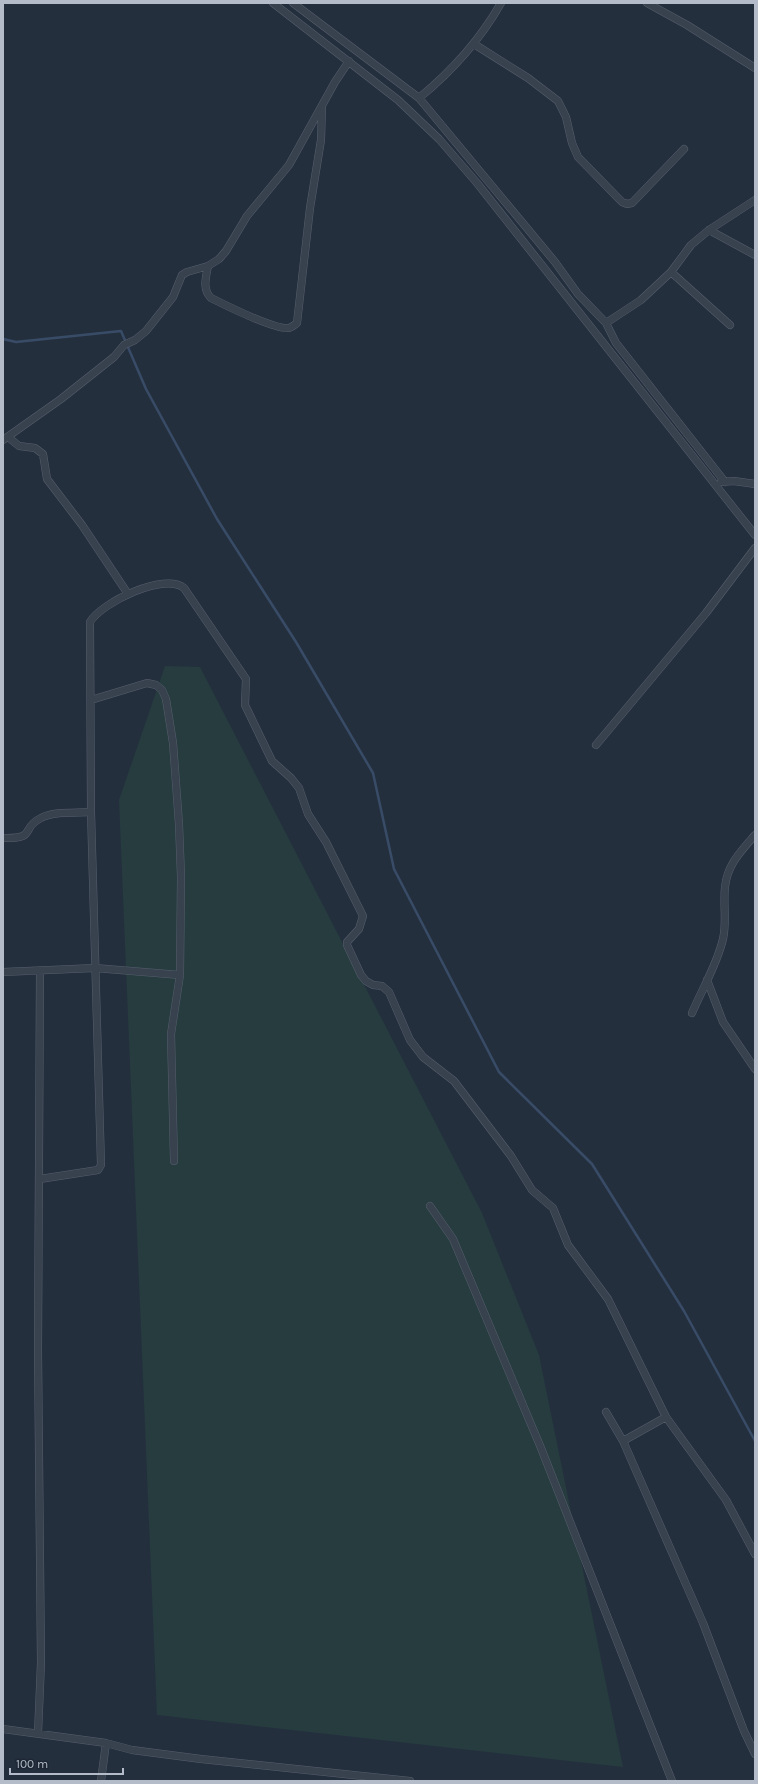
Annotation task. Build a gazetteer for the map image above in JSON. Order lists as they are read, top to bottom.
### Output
{
  "scale_bar": "100 m"
}
